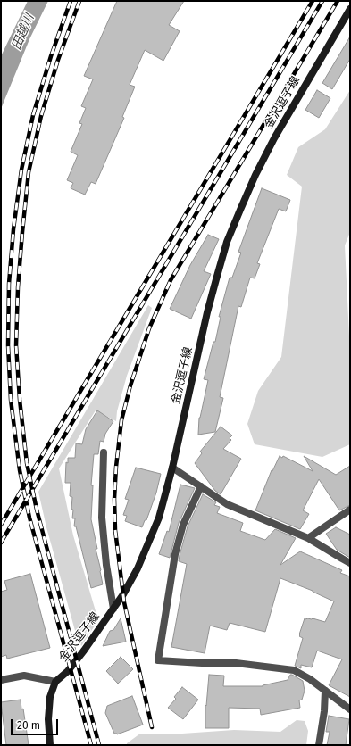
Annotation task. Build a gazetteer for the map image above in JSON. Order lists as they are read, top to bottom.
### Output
{
  "streets": {
    "main road": ["金沢逗子線"]
  },
  "water": ["田越川"],
  "scale_bar": "20 m"
}
